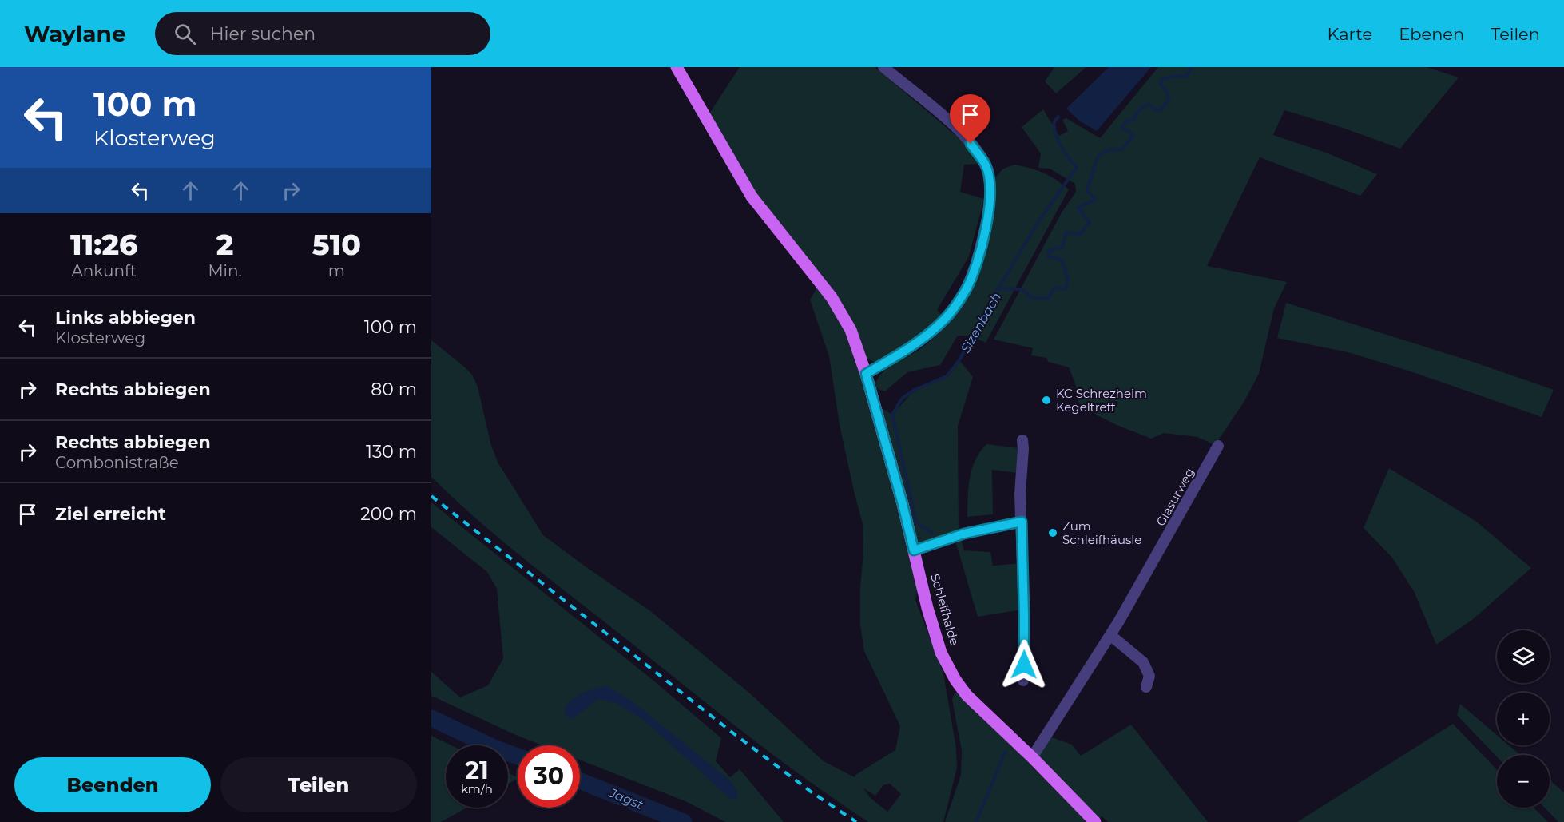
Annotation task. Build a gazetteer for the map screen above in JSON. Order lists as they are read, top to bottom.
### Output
{
  "streets": {
    "main road": ["Schleifhalde"],
    "street": ["Glasurweg"]
  },
  "crossings": [
    ["Glasurweg", "Schleifhalde"]
  ],
  "water": ["Sizenbach", "Jagst"],
  "places": ["KC Schrezheim Kegeltreff", "Zum Schleifhäusle"],
  "page": {
    "header": "Waylane",
    "search": "Hier suchen",
    "nav": ["Karte", "Ebenen", "Teilen"],
    "turn": ["100 m", "Klosterweg"],
    "eta": [
      "11:26",
      "Ankunft",
      "2",
      "Min.",
      "510",
      "m"
    ],
    "list": [
      {
        "name": "Links abbiegen",
        "note": "Klosterweg",
        "value": "100 m"
      },
      {
        "name": "Rechts abbiegen",
        "value": "80 m"
      },
      {
        "name": "Rechts abbiegen",
        "note": "Combonistraße",
        "value": "130 m"
      },
      {
        "name": "Ziel erreicht",
        "value": "200 m"
      }
    ],
    "map_buttons": ["+", "−"],
    "speed": "21 km/h",
    "limit": "30",
    "buttons": ["Beenden", "Teilen"]
  }
}
